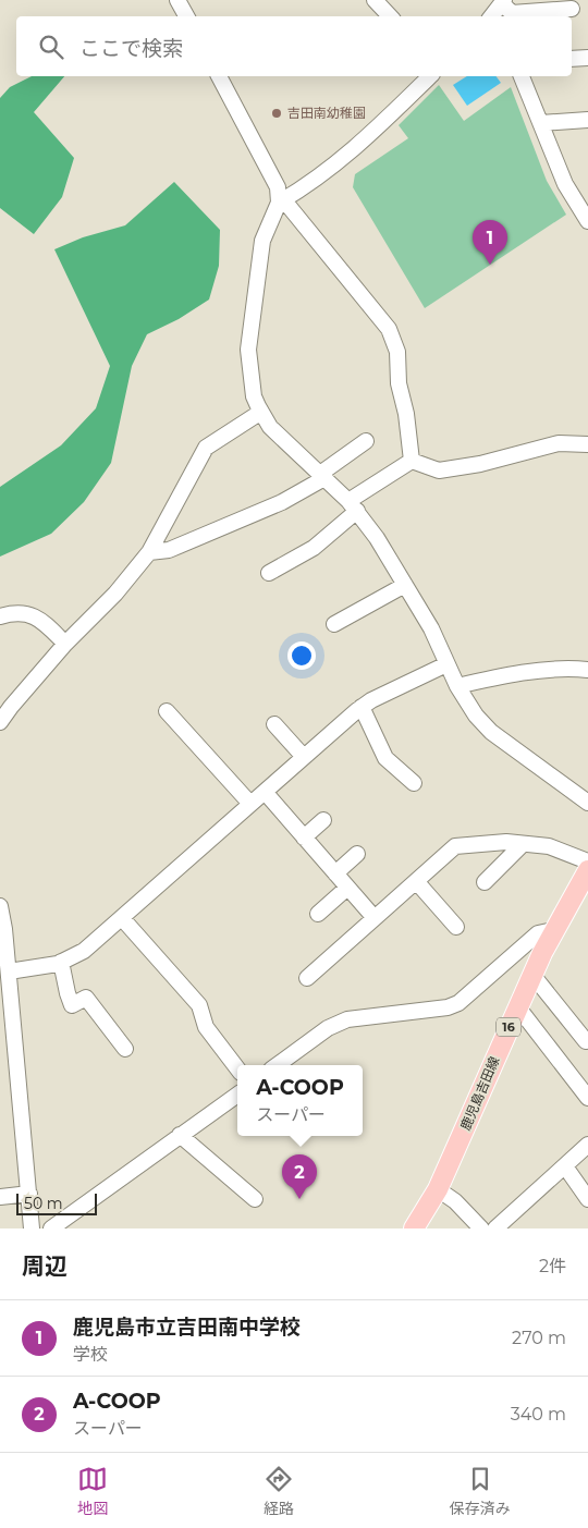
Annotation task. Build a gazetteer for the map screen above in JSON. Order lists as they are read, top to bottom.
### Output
{
  "streets": {
    "main road": ["16", "鹿児島吉田線"]
  },
  "places": ["吉田南幼稚園"],
  "scale_bar": "50 m",
  "page": {
    "search": "ここで検索",
    "pins": ["1", "2"],
    "popup": ["A-COOP", "スーパー"],
    "scale": "50 m",
    "heading": ["周辺", "2件"],
    "list": [
      {
        "mark": "1",
        "name": "鹿児島市立吉田南中学校",
        "note": "学校",
        "value": "270 m"
      },
      {
        "mark": "2",
        "name": "A-COOP",
        "note": "スーパー",
        "value": "340 m"
      }
    ],
    "nav": ["地図", "経路", "保存済み"]
  }
}
